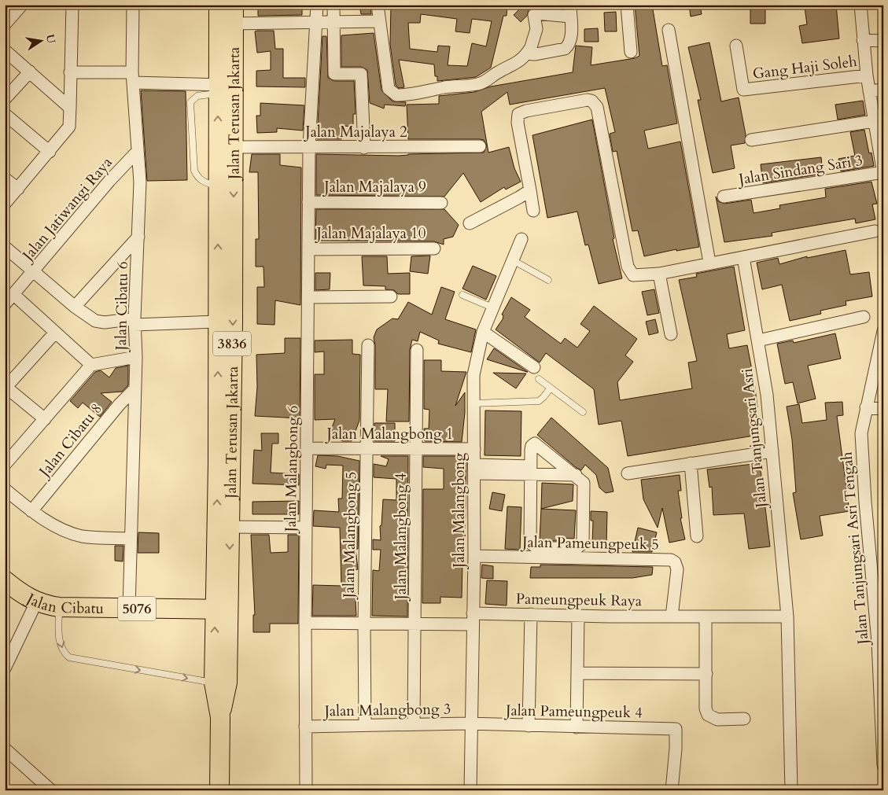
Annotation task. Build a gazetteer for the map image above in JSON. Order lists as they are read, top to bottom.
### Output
{
  "streets": {
    "main road": [
      "Jalan Terusan Jakarta",
      "3836",
      "Jalan Cibatu",
      "5076"
    ],
    "street": [
      "Gang Haji Soleh",
      "Jalan Majalaya 2",
      "Jalan Sindang Sari 3",
      "Jalan Majalaya 9",
      "Jalan Jatiwangi Raya",
      "Jalan Majalaya 10",
      "Jalan Cibatu 6",
      "Jalan Malangbong 1",
      "Jalan Tanjungsari Asri",
      "Jalan Cibatu 8",
      "Jalan Malangbong 6",
      "Jalan Malangbong",
      "Jalan Malangbong 5",
      "Jalan Malangbong 4",
      "Jalan Pameungpeuk 5",
      "Jalan Tanjungsari Asri Tengah",
      "Pameungpeuk Raya",
      "Jalan Malangbong 3",
      "Jalan Pameungpeuk 4"
    ]
  },
  "crossings": [
    ["Jalan Terusan Jakarta", "Jalan Majalaya 2"],
    ["Jalan Terusan Jakarta", "Jalan Cibatu"],
    ["Jalan Majalaya 2", "Jalan Malangbong 6"],
    ["Jalan Majalaya 9", "Jalan Malangbong 6"],
    ["Jalan Jatiwangi Raya", "Jalan Cibatu 6"],
    ["Jalan Majalaya 10", "Jalan Malangbong 6"],
    ["Jalan Cibatu 6", "Jalan Cibatu 8"],
    ["Jalan Cibatu 6", "Jalan Cibatu"],
    ["Jalan Malangbong 1", "Jalan Malangbong 6"],
    ["Jalan Malangbong 1", "Jalan Malangbong"],
    ["Jalan Malangbong 1", "Jalan Malangbong 5"],
    ["Jalan Malangbong 1", "Jalan Malangbong 4"],
    ["Jalan Malangbong 6", "Pameungpeuk Raya"],
    ["Jalan Malangbong 6", "Jalan Malangbong 3"],
    ["Jalan Malangbong", "Jalan Pameungpeuk 5"],
    ["Jalan Malangbong", "Pameungpeuk Raya"],
    ["Jalan Malangbong", "Jalan Malangbong 3"],
    ["Jalan Malangbong", "Jalan Pameungpeuk 4"],
    ["Jalan Malangbong 5", "Pameungpeuk Raya"],
    ["Jalan Malangbong 5", "Jalan Malangbong 3"],
    ["Jalan Malangbong 4", "Pameungpeuk Raya"],
    ["Jalan Malangbong 4", "Jalan Malangbong 3"],
    ["Jalan Pameungpeuk 5", "Pameungpeuk Raya"],
    ["Jalan Malangbong 3", "Jalan Pameungpeuk 4"]
  ],
  "north": "right"
}
